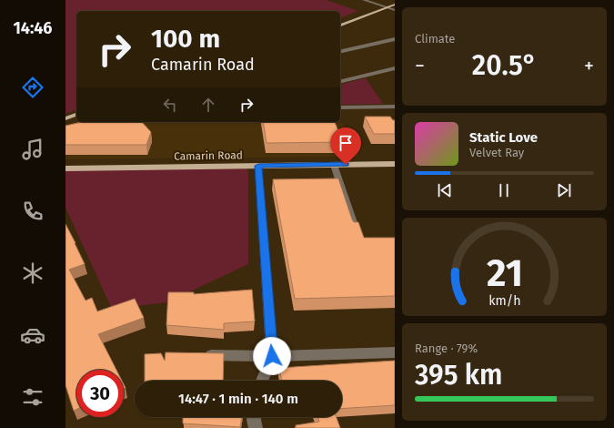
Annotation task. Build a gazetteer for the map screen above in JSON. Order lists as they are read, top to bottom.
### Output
{
  "streets": {
    "main road": ["Camarin Road"]
  },
  "page": {
    "tabs": "14:46",
    "tile": [
      "Climate",
      ["Range · 79%", "395 km"]
    ],
    "turn": ["100 m", "Camarin Road"],
    "heat": ["−", "20.5°", "+"],
    "song": ["Static Love", "Velvet Ray"],
    "limit": "30",
    "trip": "14:47 · 1 min · 140 m",
    "gauge": ["21", "km/h"]
  }
}
